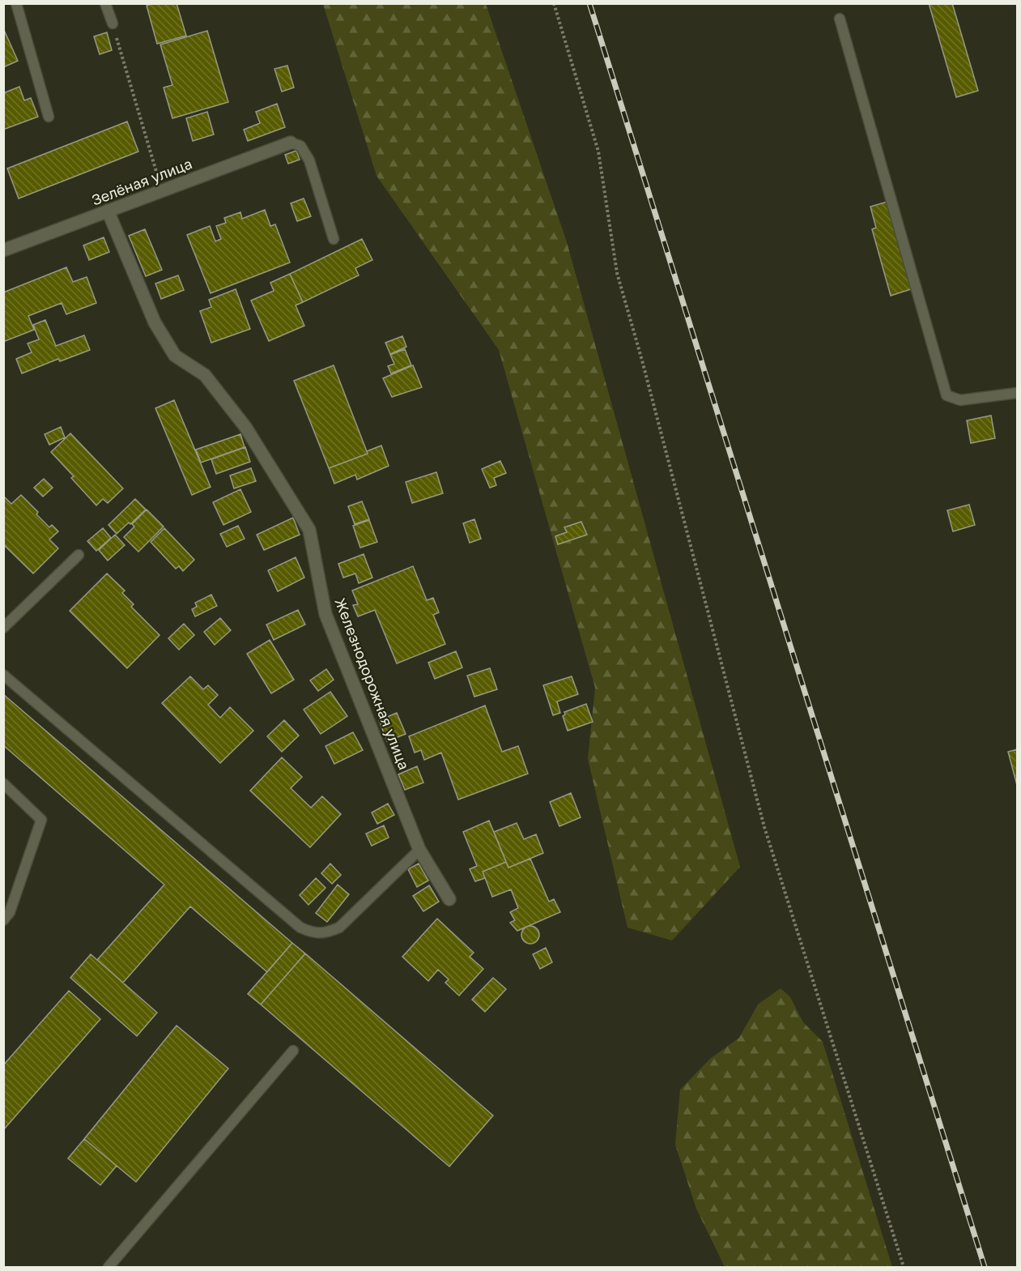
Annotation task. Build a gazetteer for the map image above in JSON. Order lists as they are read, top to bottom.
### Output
{
  "streets": {
    "street": ["Зелёная улица", "Железнодорожная улица"]
  },
  "crossings": [
    ["Зелёная улица", "Железнодорожная улица"]
  ]
}
